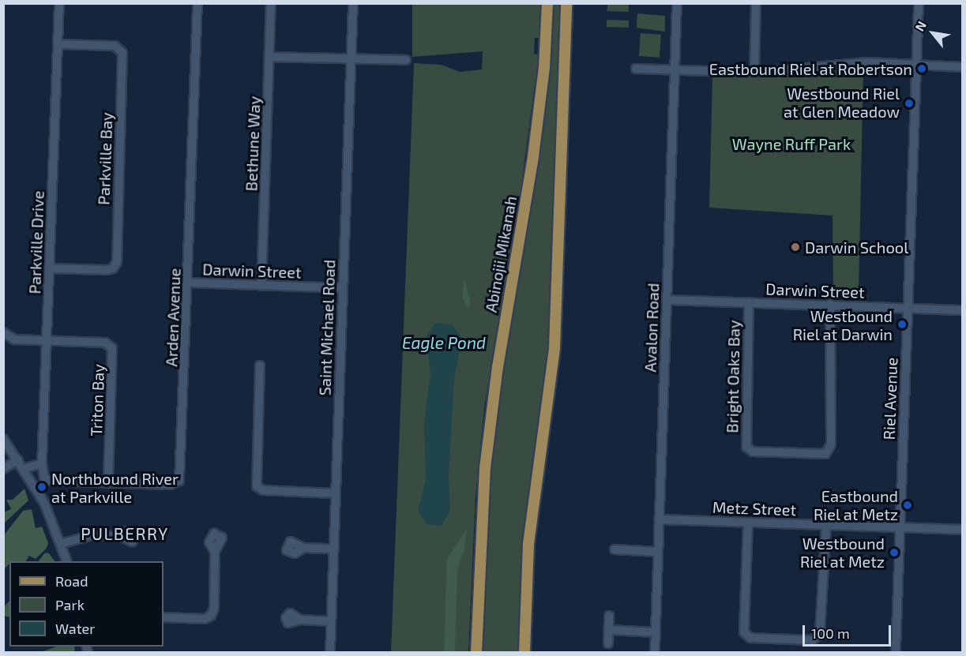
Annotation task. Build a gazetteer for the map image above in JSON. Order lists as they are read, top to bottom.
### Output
{
  "streets": {
    "main road": ["Abinojii Mikanah"],
    "street": [
      "Bethune Way",
      "Parkville Bay",
      "Parkville Drive",
      "Darwin Street",
      "Arden Avenue",
      "Saint Michael Road",
      "Avalon Road",
      "Bright Oaks Bay",
      "Riel Avenue",
      "Triton Bay",
      "Metz Street"
    ]
  },
  "crossings": [
    ["Bethune Way", "Darwin Street"],
    ["Parkville Bay", "Parkville Drive"],
    ["Parkville Drive", "Arden Avenue"],
    ["Parkville Drive", "Triton Bay"],
    ["Darwin Street", "Arden Avenue"],
    ["Darwin Street", "Saint Michael Road"],
    ["Darwin Street", "Avalon Road"],
    ["Darwin Street", "Bright Oaks Bay"],
    ["Darwin Street", "Riel Avenue"],
    ["Arden Avenue", "Triton Bay"],
    ["Avalon Road", "Metz Street"],
    ["Riel Avenue", "Metz Street"]
  ],
  "districts": ["PULBERRY"],
  "water": ["Eagle Pond"],
  "parks": ["Wayne Ruff Park"],
  "places": [
    "Eastbound Riel at Robertson",
    "Westbound Riel at Glen Meadow",
    "Darwin School",
    "Westbound Riel at Darwin",
    "Northbound River at Parkville",
    "Eastbound Riel at Metz",
    "Westbound Riel at Metz"
  ],
  "legend": ["Road", "Park", "Water"],
  "scale_bar": "100 m",
  "north": "top left"
}
